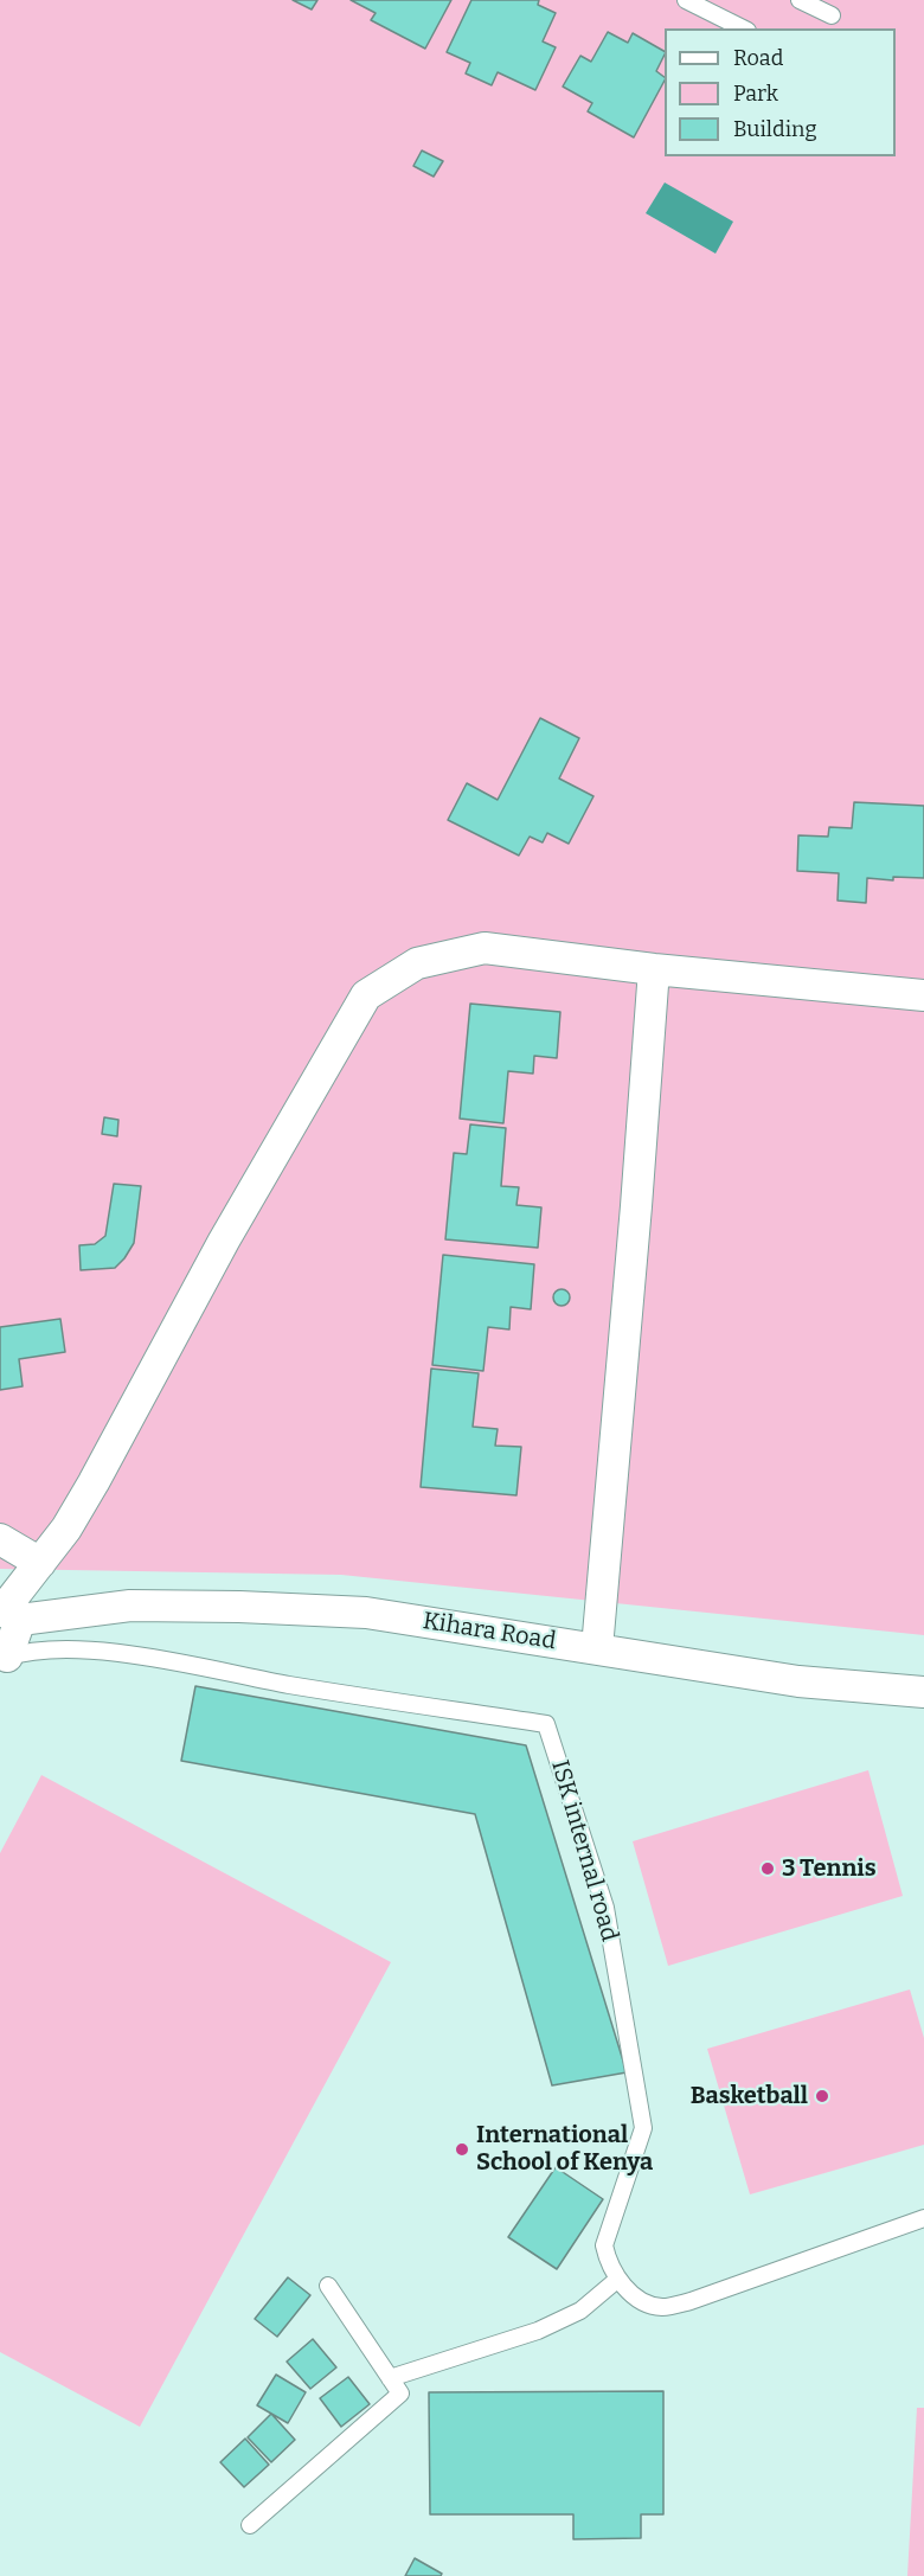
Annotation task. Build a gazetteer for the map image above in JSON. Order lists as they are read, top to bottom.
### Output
{
  "streets": {
    "street": ["Kihara Road"],
    "lane": ["ISK internal road"]
  },
  "places": ["3 Tennis", "Basketball", "International School of Kenya"],
  "legend": ["Road", "Park", "Building"]
}
